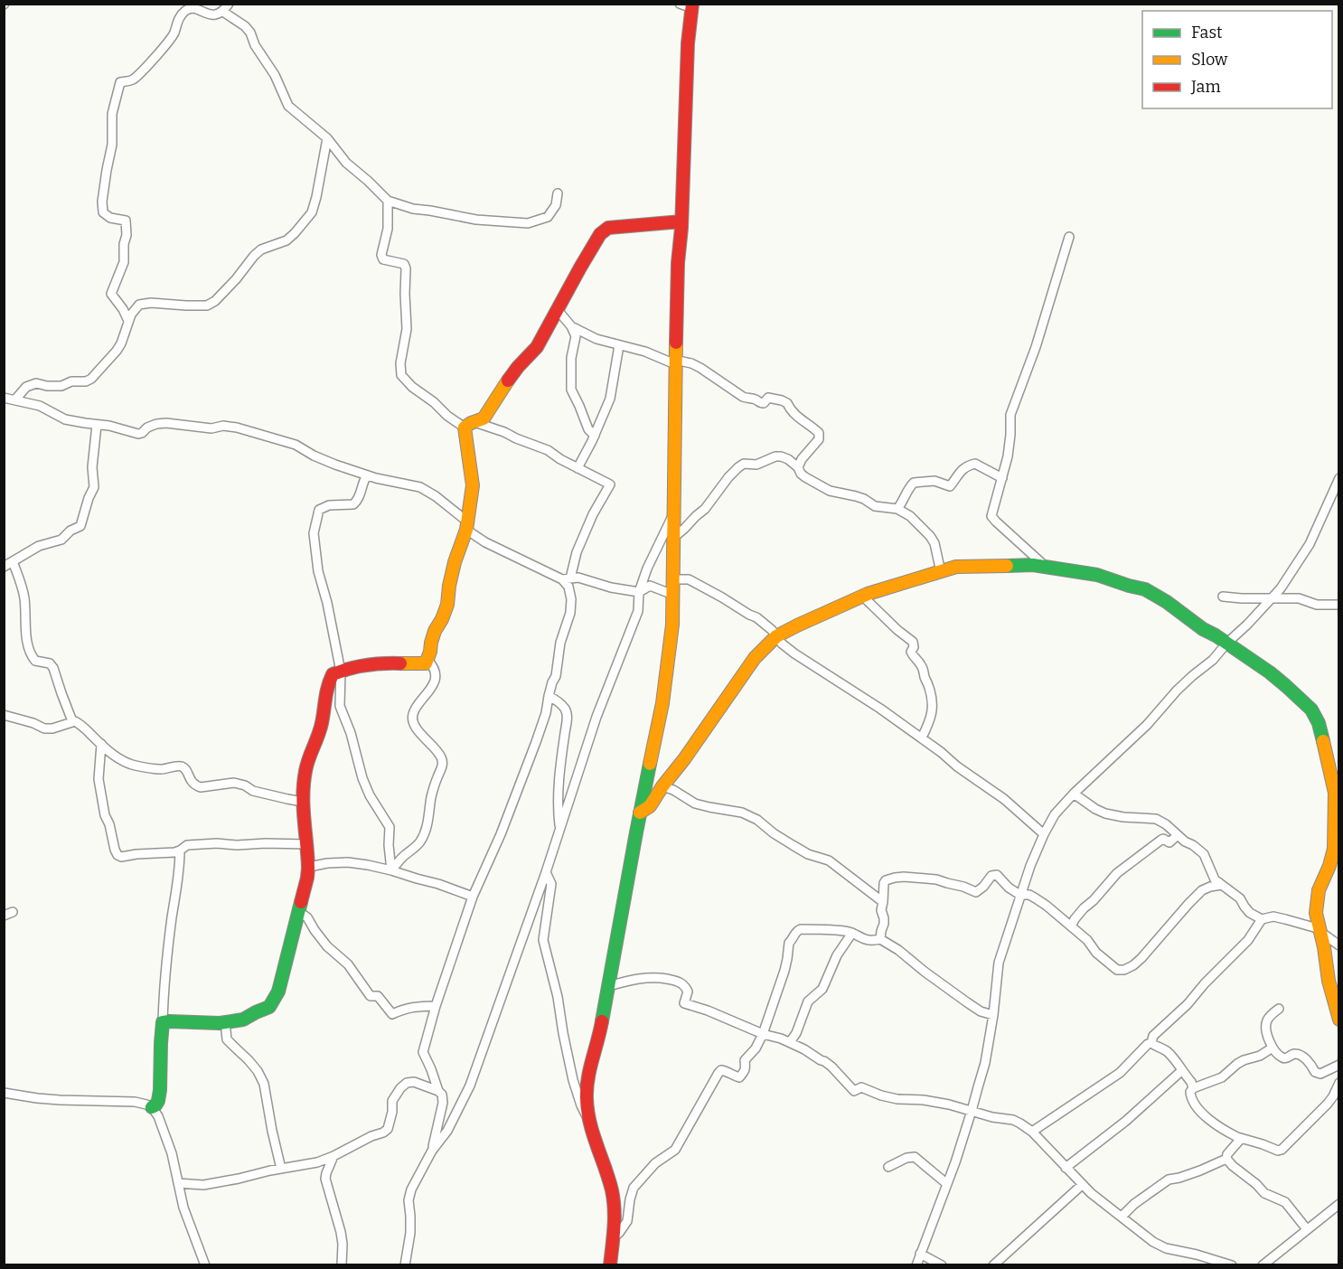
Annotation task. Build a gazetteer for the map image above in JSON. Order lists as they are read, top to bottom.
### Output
{
  "legend": ["Fast", "Slow", "Jam"]
}
